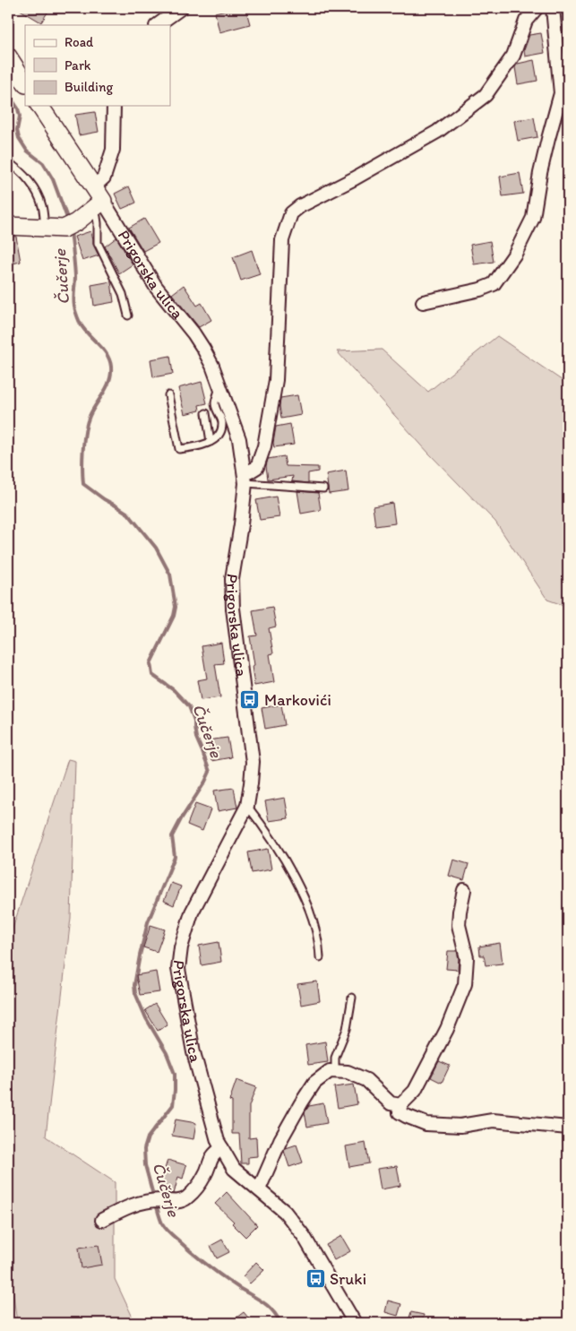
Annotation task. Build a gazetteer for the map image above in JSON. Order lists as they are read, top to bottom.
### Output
{
  "streets": {
    "street": ["Prigorska ulica"]
  },
  "water": ["Čučerje"],
  "places": {
    "bus stop": ["Markovići", "Sruki"]
  },
  "legend": ["Road", "Park", "Building"]
}
